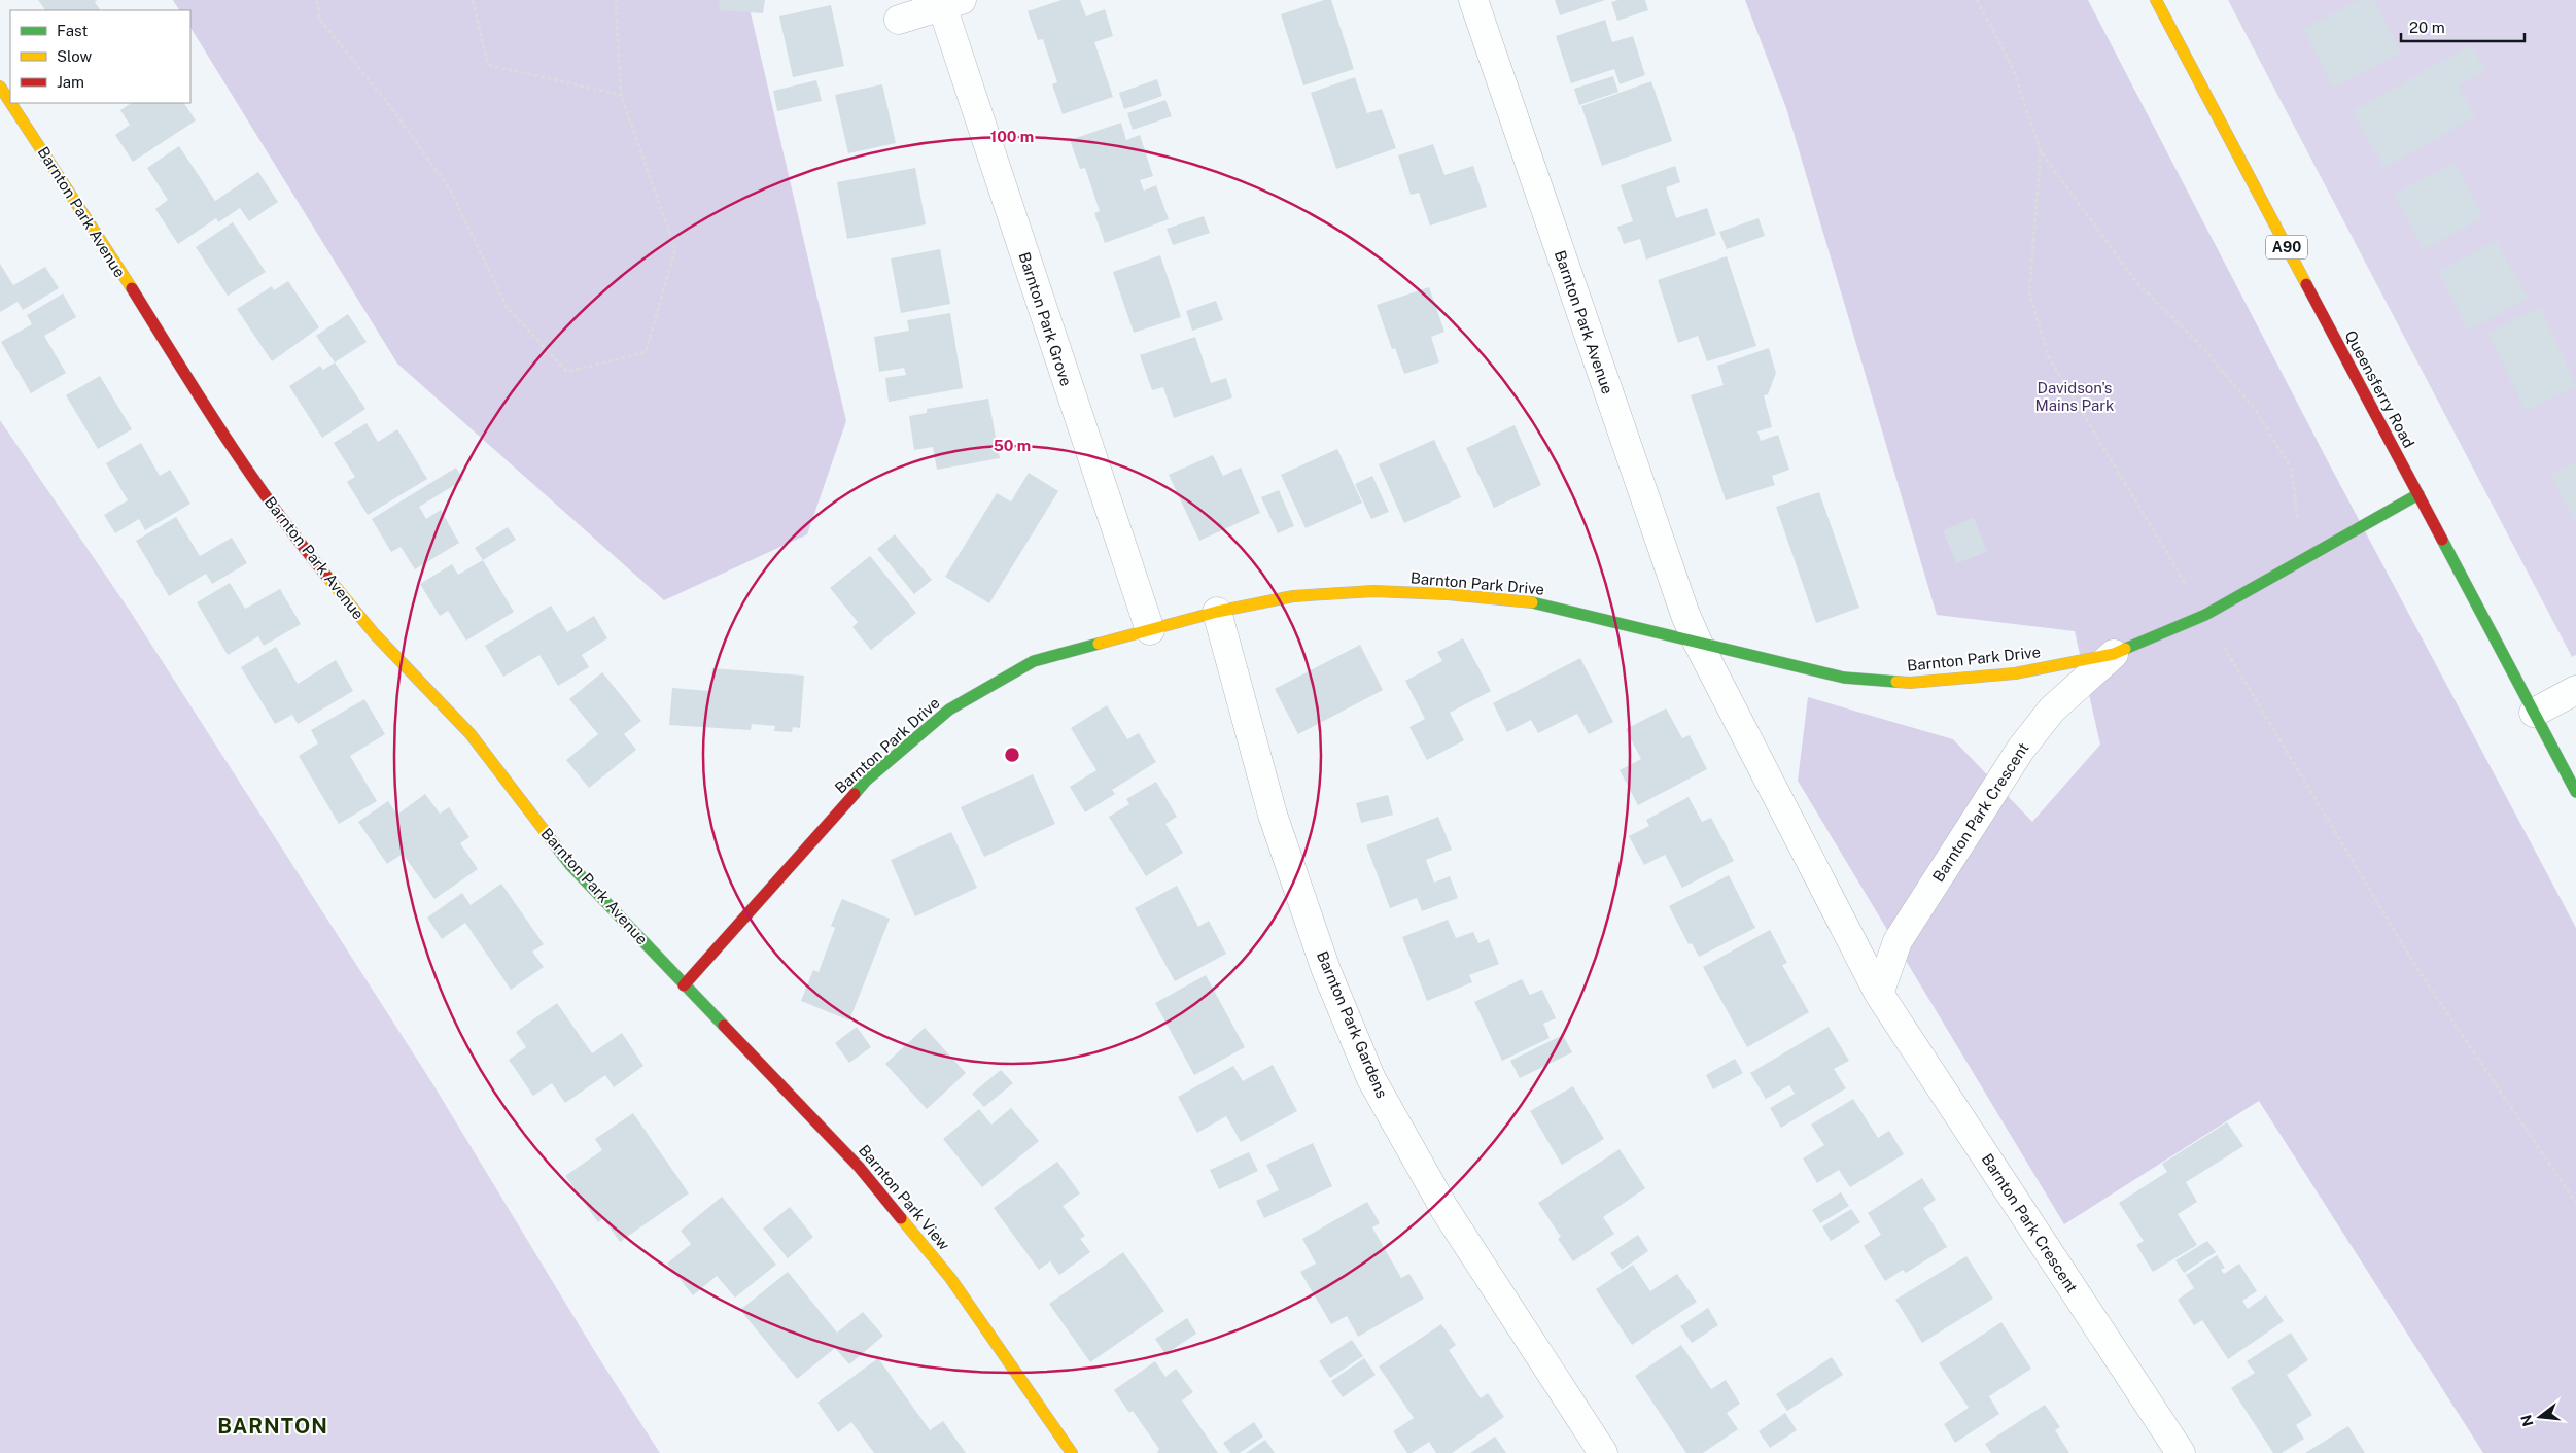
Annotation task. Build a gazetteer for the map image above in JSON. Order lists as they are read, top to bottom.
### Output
{
  "streets": {
    "street": [
      "Barnton Park Avenue",
      "A90",
      "Barnton Park Grove",
      "Queensferry Road",
      "Barnton Park Drive",
      "Barnton Park Crescent",
      "Barnton Park Gardens",
      "Barnton Park View"
    ]
  },
  "crossings": [
    ["Barnton Park Avenue", "Barnton Park Drive"],
    ["Barnton Park Avenue", "Barnton Park Crescent"],
    ["Barnton Park Avenue", "Barnton Park View"],
    ["Barnton Park Grove", "Barnton Park Drive"],
    ["Queensferry Road", "Barnton Park Drive"],
    ["Barnton Park Drive", "Barnton Park Crescent"],
    ["Barnton Park Drive", "Barnton Park Gardens"],
    ["Barnton Park Drive", "Barnton Park View"]
  ],
  "districts": ["BARNTON"],
  "parks": ["Davidson's Mains Park"],
  "legend": ["Fast", "Slow", "Jam"],
  "scale_bar": "20 m",
  "north": "left",
  "rings": ["100 m", "50 m"]
}
